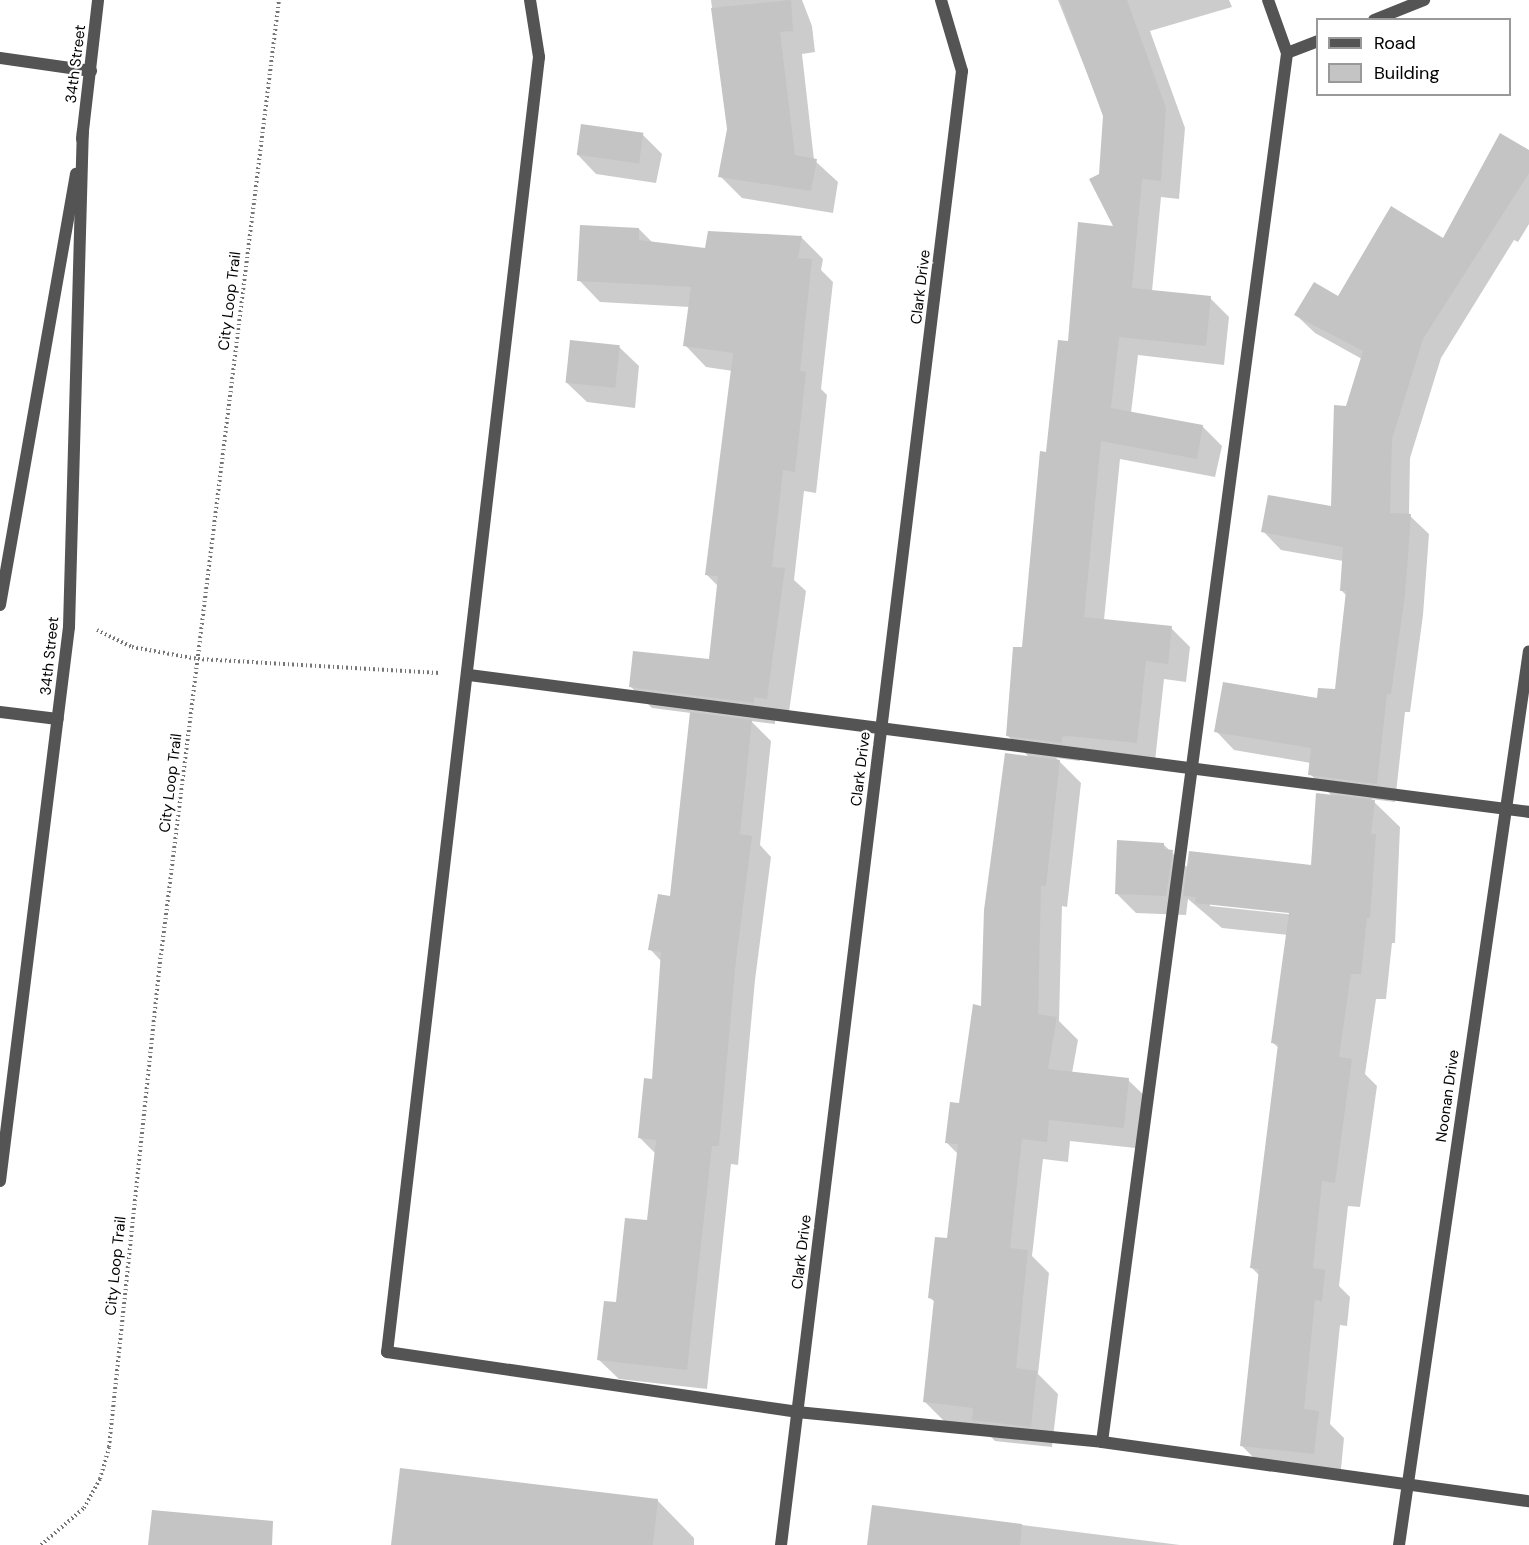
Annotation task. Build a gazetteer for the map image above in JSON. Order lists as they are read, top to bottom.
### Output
{
  "streets": {
    "street": ["34th Street", "Clark Drive", "Noonan Drive"],
    "path": ["City Loop Trail"]
  },
  "legend": ["Road", "Building"]
}
